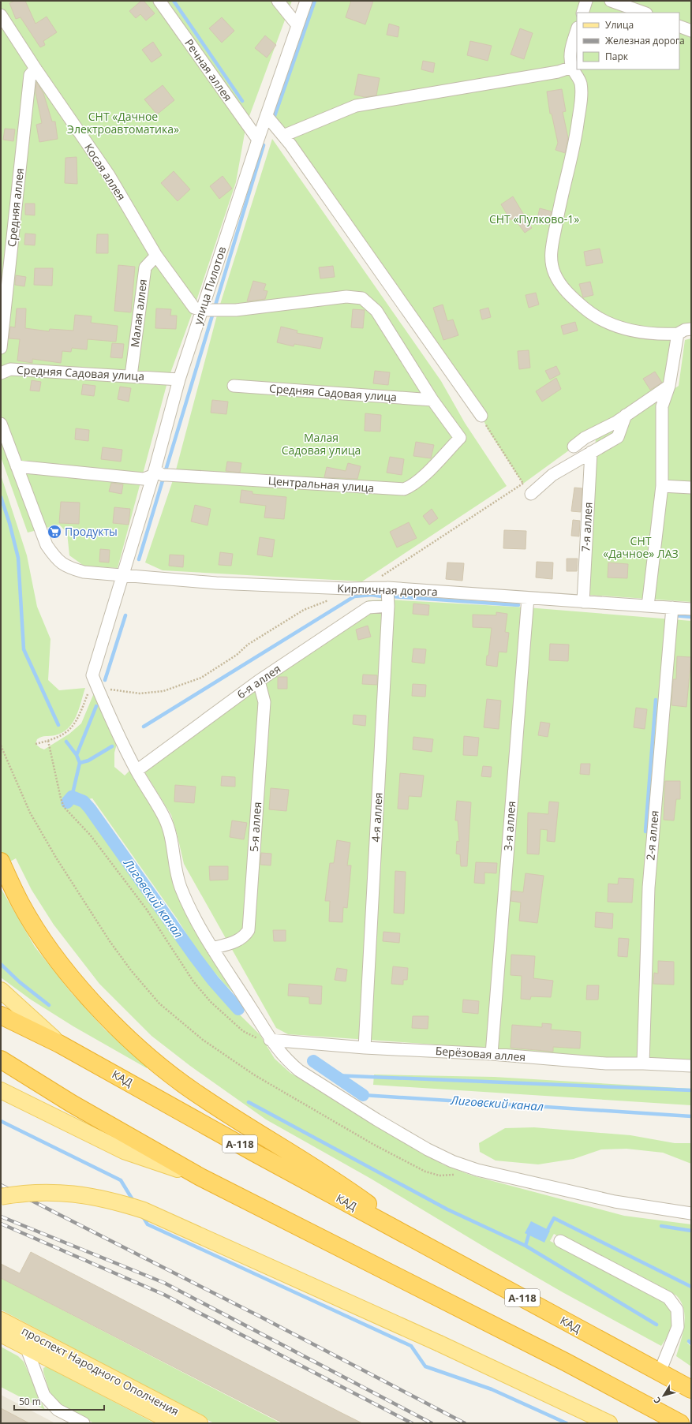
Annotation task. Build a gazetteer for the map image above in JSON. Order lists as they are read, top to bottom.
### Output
{
  "streets": {
    "highway": ["КАД", "А-118"],
    "main road": ["проспект Народного Ополчения"],
    "street": [
      "Речная аллея",
      "Косая аллея",
      "Средняя аллея",
      "улица Пилотов",
      "Малая аллея",
      "Средняя Садовая улица",
      "Центральная улица",
      "7-я аллея",
      "Кирпичная дорога",
      "6-я аллея",
      "4-я аллея",
      "3-я аллея",
      "5-я аллея",
      "2-я аллея",
      "Берёзовая аллея"
    ]
  },
  "crossings": [
    ["Речная аллея", "улица Пилотов"],
    ["Косая аллея", "Средняя аллея"],
    ["Косая аллея", "улица Пилотов"],
    ["Косая аллея", "Малая аллея"],
    ["улица Пилотов", "Средняя Садовая улица"],
    ["улица Пилотов", "Центральная улица"],
    ["улица Пилотов", "Кирпичная дорога"],
    ["Малая аллея", "Средняя Садовая улица"],
    ["Средняя Садовая улица", "Центральная улица"],
    ["Центральная улица", "Кирпичная дорога"],
    ["7-я аллея", "Кирпичная дорога"],
    ["Кирпичная дорога", "4-я аллея"],
    ["Кирпичная дорога", "3-я аллея"],
    ["Кирпичная дорога", "2-я аллея"],
    ["6-я аллея", "4-я аллея"],
    ["6-я аллея", "5-я аллея"],
    ["4-я аллея", "Берёзовая аллея"],
    ["3-я аллея", "Берёзовая аллея"],
    ["2-я аллея", "Берёзовая аллея"]
  ],
  "water": ["Лиговский канал"],
  "parks": [
    "СНТ «Дачное Электроавтоматика»",
    "СНТ «Пулково-1»",
    "Малая Садовая улица",
    "СНТ «Дачное» ЛАЗ"
  ],
  "places": {
    "supermarket": ["Продукты"]
  },
  "legend": ["Улица", "Железная дорога", "Парк"],
  "scale_bar": "50 m",
  "north": "bottom left"
}
